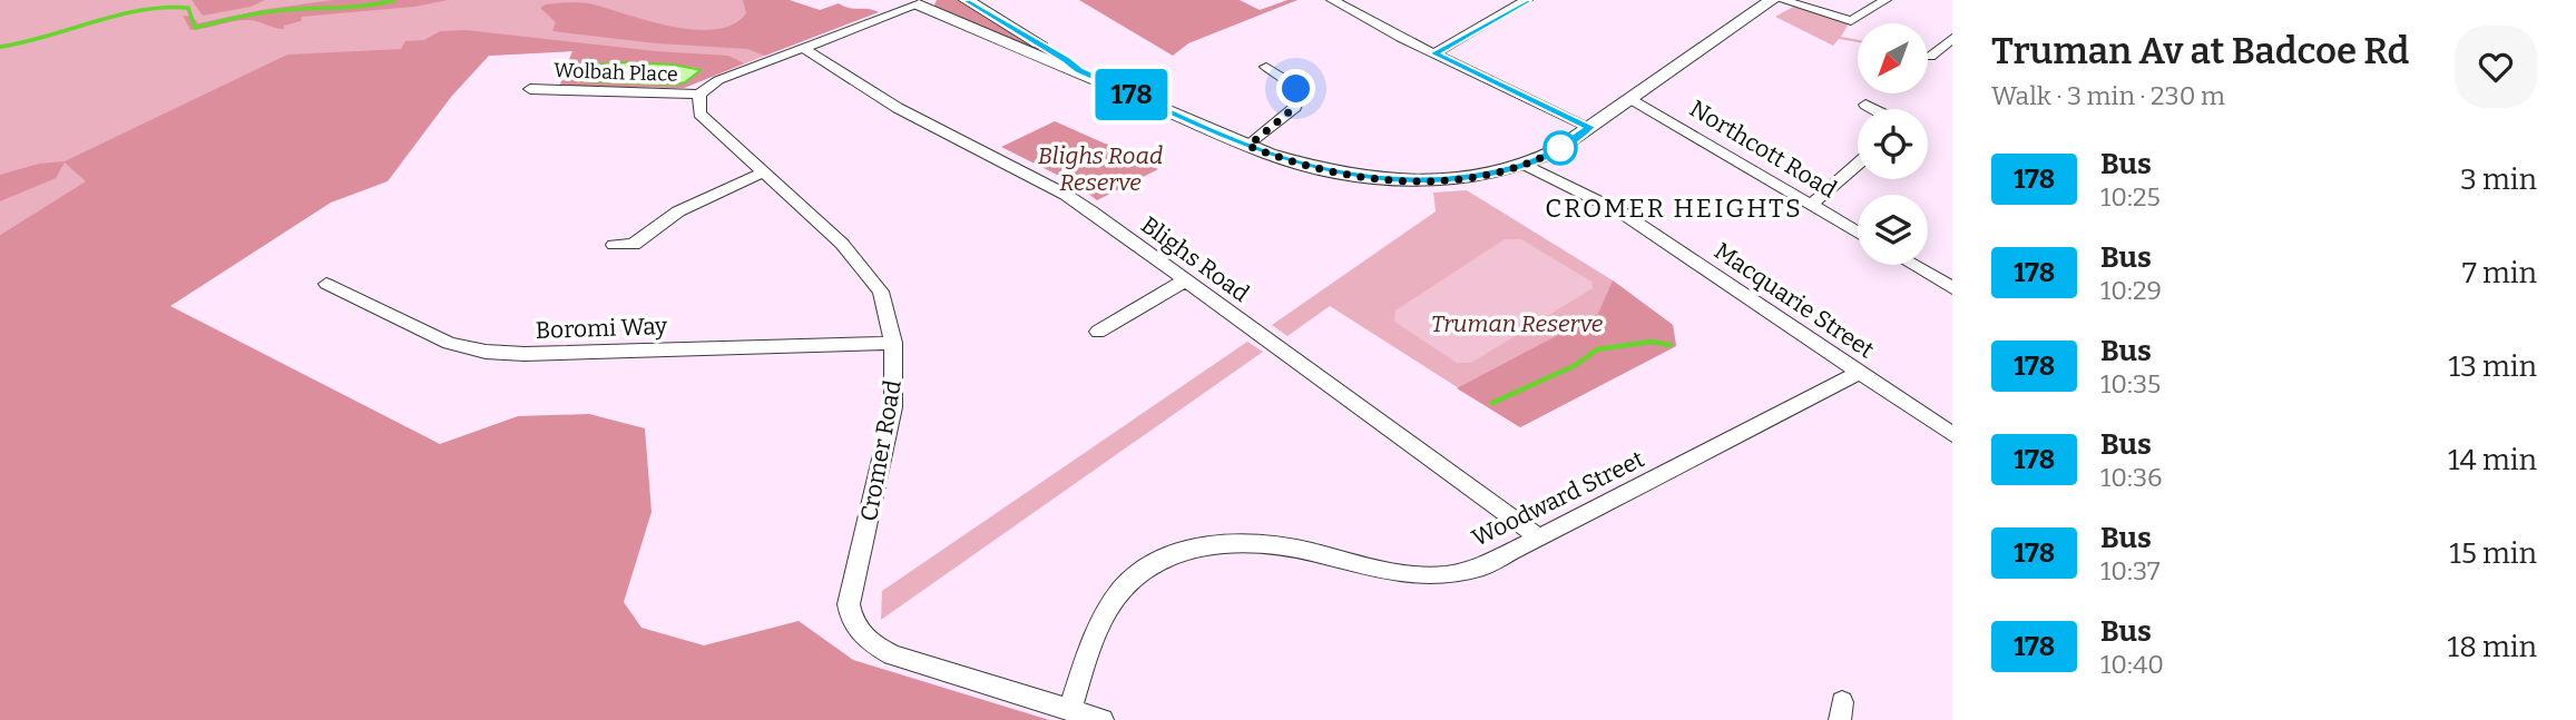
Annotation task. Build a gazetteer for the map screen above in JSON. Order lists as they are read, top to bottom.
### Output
{
  "streets": {
    "street": [
      "Wolbah Place",
      "Northcott Road",
      "Blighs Road",
      "Macquarie Street",
      "Boromi Way",
      "Cromer Road",
      "Woodward Street"
    ]
  },
  "crossings": [
    ["Wolbah Place", "Cromer Road"],
    ["Blighs Road", "Woodward Street"],
    ["Macquarie Street", "Woodward Street"],
    ["Boromi Way", "Cromer Road"],
    ["Cromer Road", "Woodward Street"]
  ],
  "districts": ["CROMER HEIGHTS"],
  "parks": ["Blighs Road Reserve", "Truman Reserve"],
  "lines": ["bus line 178"],
  "north": "bottom left",
  "page": {
    "on_map": "178",
    "heading": ["Truman Av at Badcoe Rd", "Walk · 3 min · 230 m"],
    "list": [
      {
        "mark": "178",
        "name": "Bus",
        "note": "10:25",
        "value": "3 min"
      },
      {
        "mark": "178",
        "name": "Bus",
        "note": "10:29",
        "value": "7 min"
      },
      {
        "mark": "178",
        "name": "Bus",
        "note": "10:35",
        "value": "13 min"
      },
      {
        "mark": "178",
        "name": "Bus",
        "note": "10:36",
        "value": "14 min"
      },
      {
        "mark": "178",
        "name": "Bus",
        "note": "10:37",
        "value": "15 min"
      },
      {
        "mark": "178",
        "name": "Bus",
        "note": "10:40",
        "value": "18 min"
      }
    ]
  }
}
